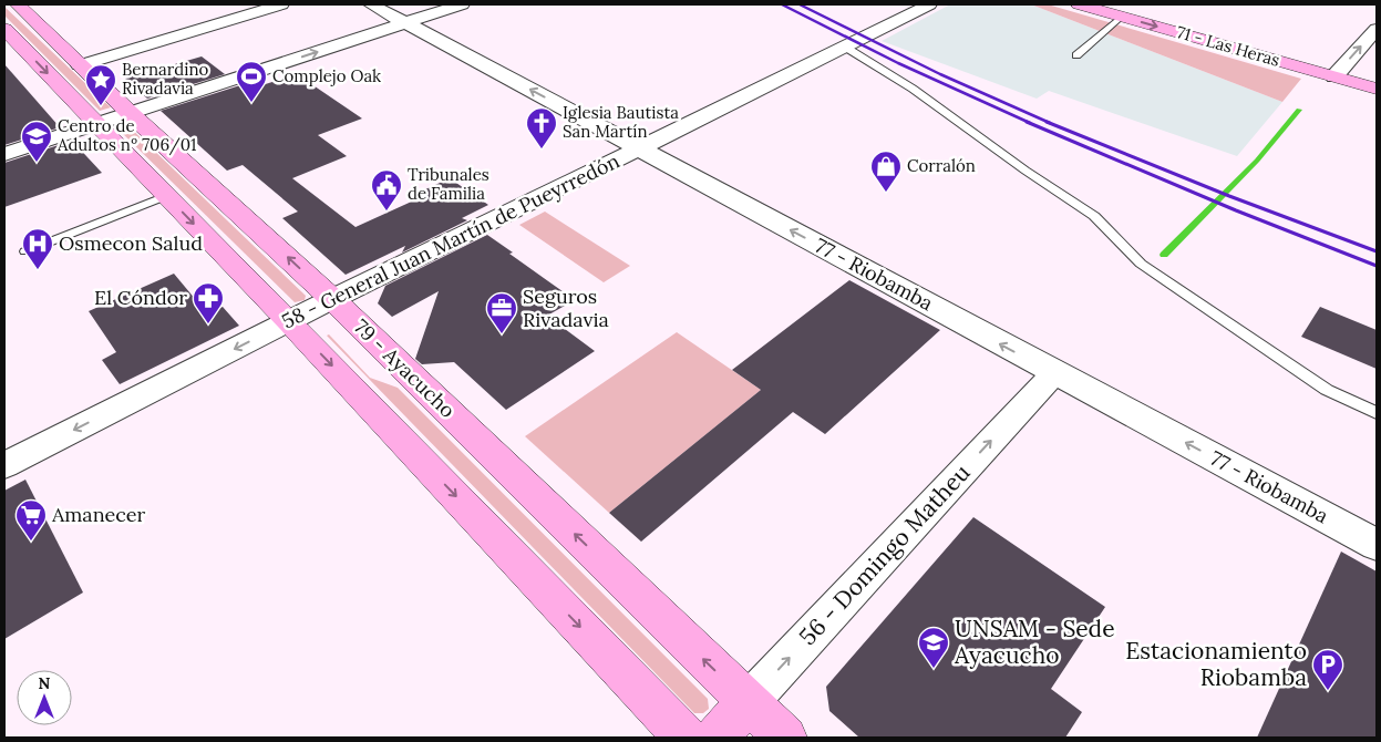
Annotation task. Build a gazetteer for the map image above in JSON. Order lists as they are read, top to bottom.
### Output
{
  "streets": {
    "main road": ["71 - Las Heras", "79 - Ayacucho", "56 - Domingo Matheu"],
    "street": ["58 - General Juan Martín de Pueyrredón", "77 - Riobamba"]
  },
  "crossings": [
    ["58 - General Juan Martín de Pueyrredón", "77 - Riobamba"],
    ["58 - General Juan Martín de Pueyrredón", "79 - Ayacucho"],
    ["77 - Riobamba", "56 - Domingo Matheu"],
    ["79 - Ayacucho", "56 - Domingo Matheu"]
  ],
  "one_way": ["71 - Las Heras", "77 - Riobamba", "56 - Domingo Matheu"],
  "places": {
    "sports": ["Complejo Oak"],
    "place": ["Bernardino Rivadavia"],
    "church": ["Iglesia Bautista San Martín"],
    "school or university": ["Centro de Adultos nº 706/01", "UNSAM - Sede Ayacucho"],
    "shop": ["Corralón"],
    "public building": ["Tribunales de Familia"],
    "hospital": ["Osmecon Salud"],
    "pharmacy": ["El Cóndor"],
    "office": ["Seguros Rivadavia"],
    "supermarket": ["Amanecer"],
    "parking": ["Estacionamiento Riobamba"]
  },
  "north": "top"
}
